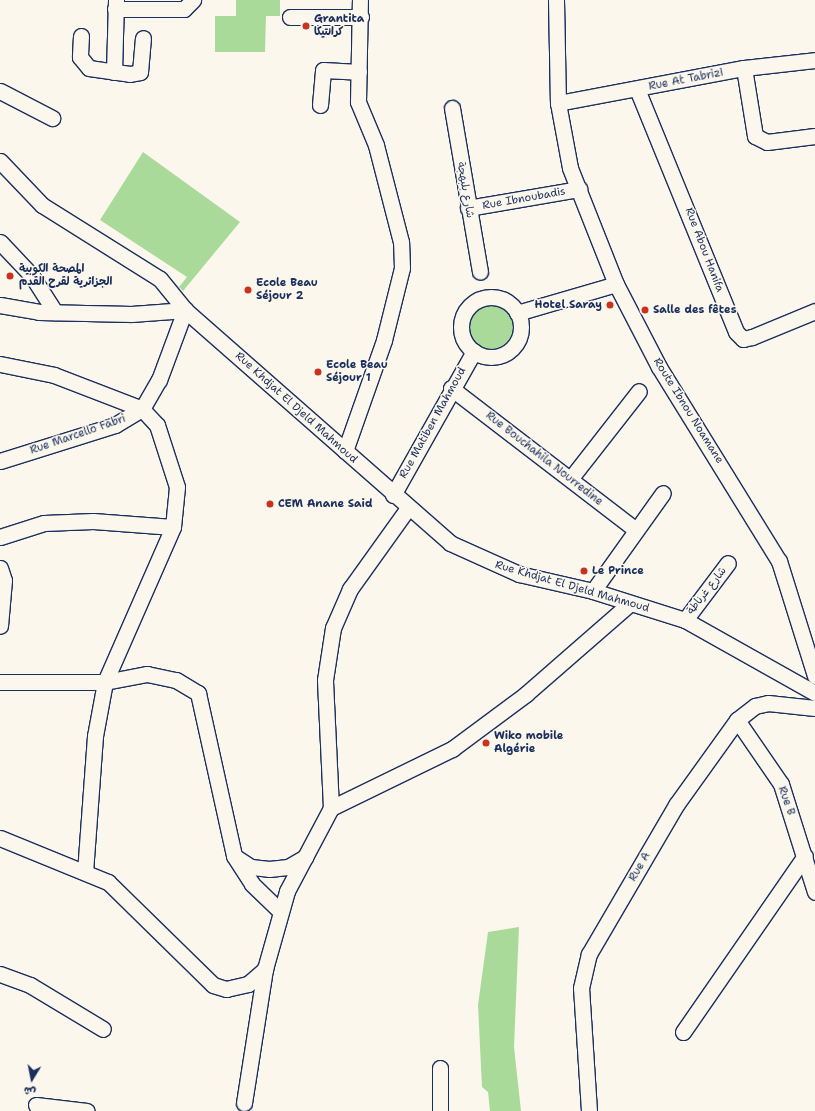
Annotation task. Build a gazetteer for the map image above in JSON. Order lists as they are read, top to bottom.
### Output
{
  "streets": {
    "street": [
      "Rue At Tabrizi",
      "شارع بلبهجة",
      "Rue Ibnoubadis",
      "Rue Abou Hanifa",
      "Rue Khdjat El Djeld Mahmoud",
      "Route Ibnou Noamane",
      "Rue Matiben Mahmoud",
      "Rue Marcello Fabri",
      "Rue Bouchahila Nourredine",
      "شارع غرناطة",
      "Rue B",
      "Rue A"
    ]
  },
  "crossings": [
    ["Rue At Tabrizi", "Rue Abou Hanifa"],
    ["Rue At Tabrizi", "Route Ibnou Noamane"],
    ["شارع بلبهجة", "Rue Ibnoubadis"],
    ["Rue Ibnoubadis", "Route Ibnou Noamane"],
    ["Rue Khdjat El Djeld Mahmoud", "Rue Matiben Mahmoud"],
    ["Rue Khdjat El Djeld Mahmoud", "Rue Marcello Fabri"],
    ["Rue Khdjat El Djeld Mahmoud", "شارع غرناطة"],
    ["Rue Matiben Mahmoud", "Rue Bouchahila Nourredine"],
    ["Rue B", "Rue A"]
  ],
  "places": [
    "Grantita كرانتيكا",
    "المصحة الكوبية الجزائرية لقرح القدم",
    "Ecole Beau Séjour 2",
    "Hotel Saray",
    "Salle des fêtes",
    "Ecole Beau Séjour 1",
    "CEM Anane Said",
    "Le Prince",
    "Wiko mobile Algérie"
  ],
  "north": "bottom"
}
